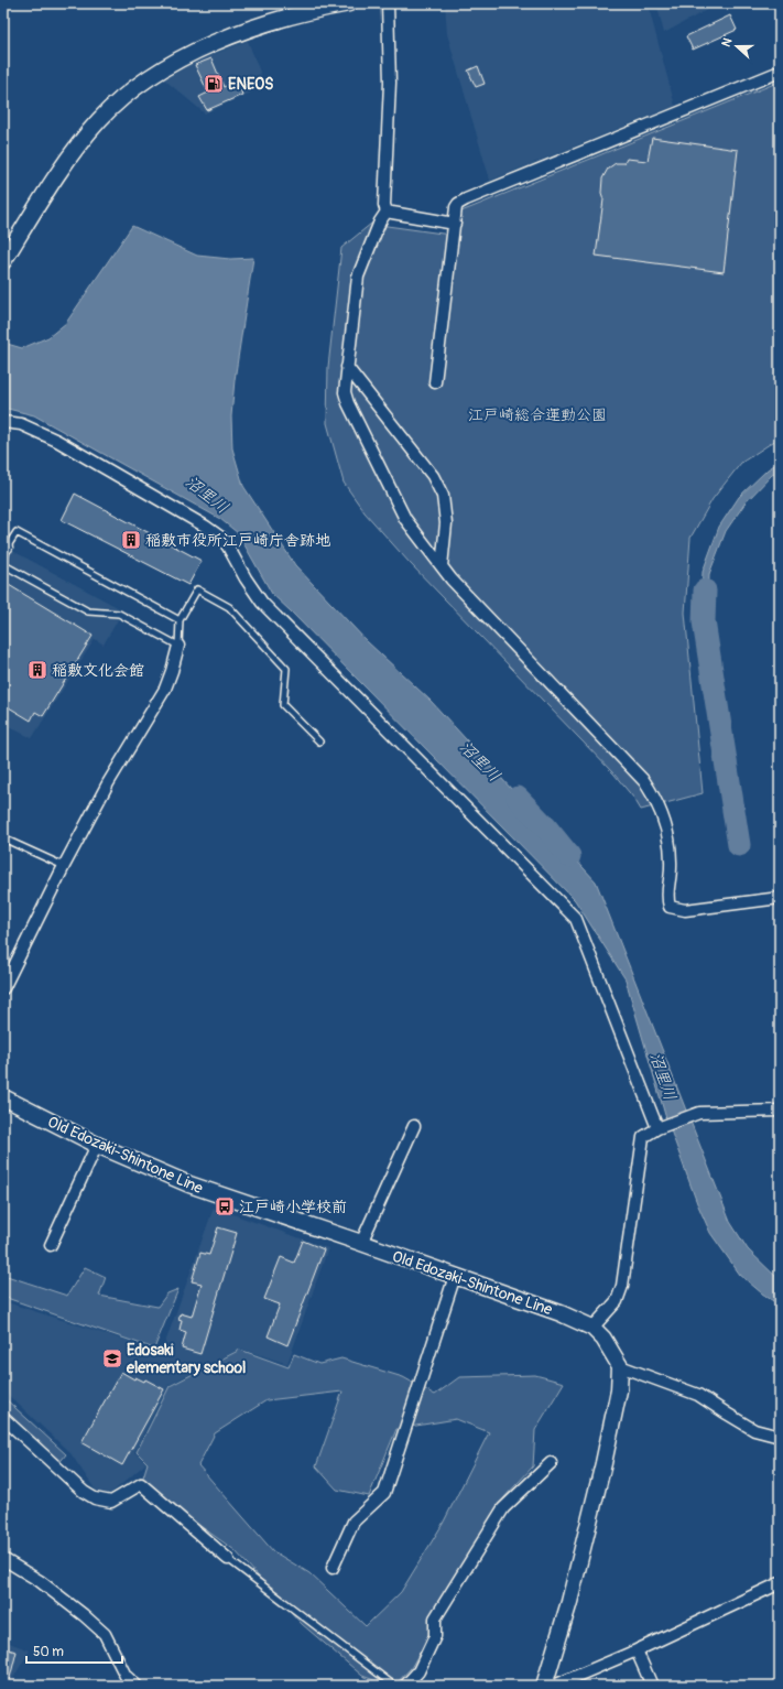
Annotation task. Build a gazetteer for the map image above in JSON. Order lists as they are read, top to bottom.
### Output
{
  "streets": {
    "street": ["Old Edozaki-Shintone Line"]
  },
  "water": ["沼里川"],
  "parks": ["江戸崎総合運動公園"],
  "places": {
    "fuel station": ["ENEOS"],
    "building": ["稲敷市役所江戸崎庁舎跡地", "稲敷文化会館"],
    "bus stop": ["江戸崎小学校前"],
    "school or university": ["Edosaki elementary school"]
  },
  "scale_bar": "50 m",
  "north": "left"
}
